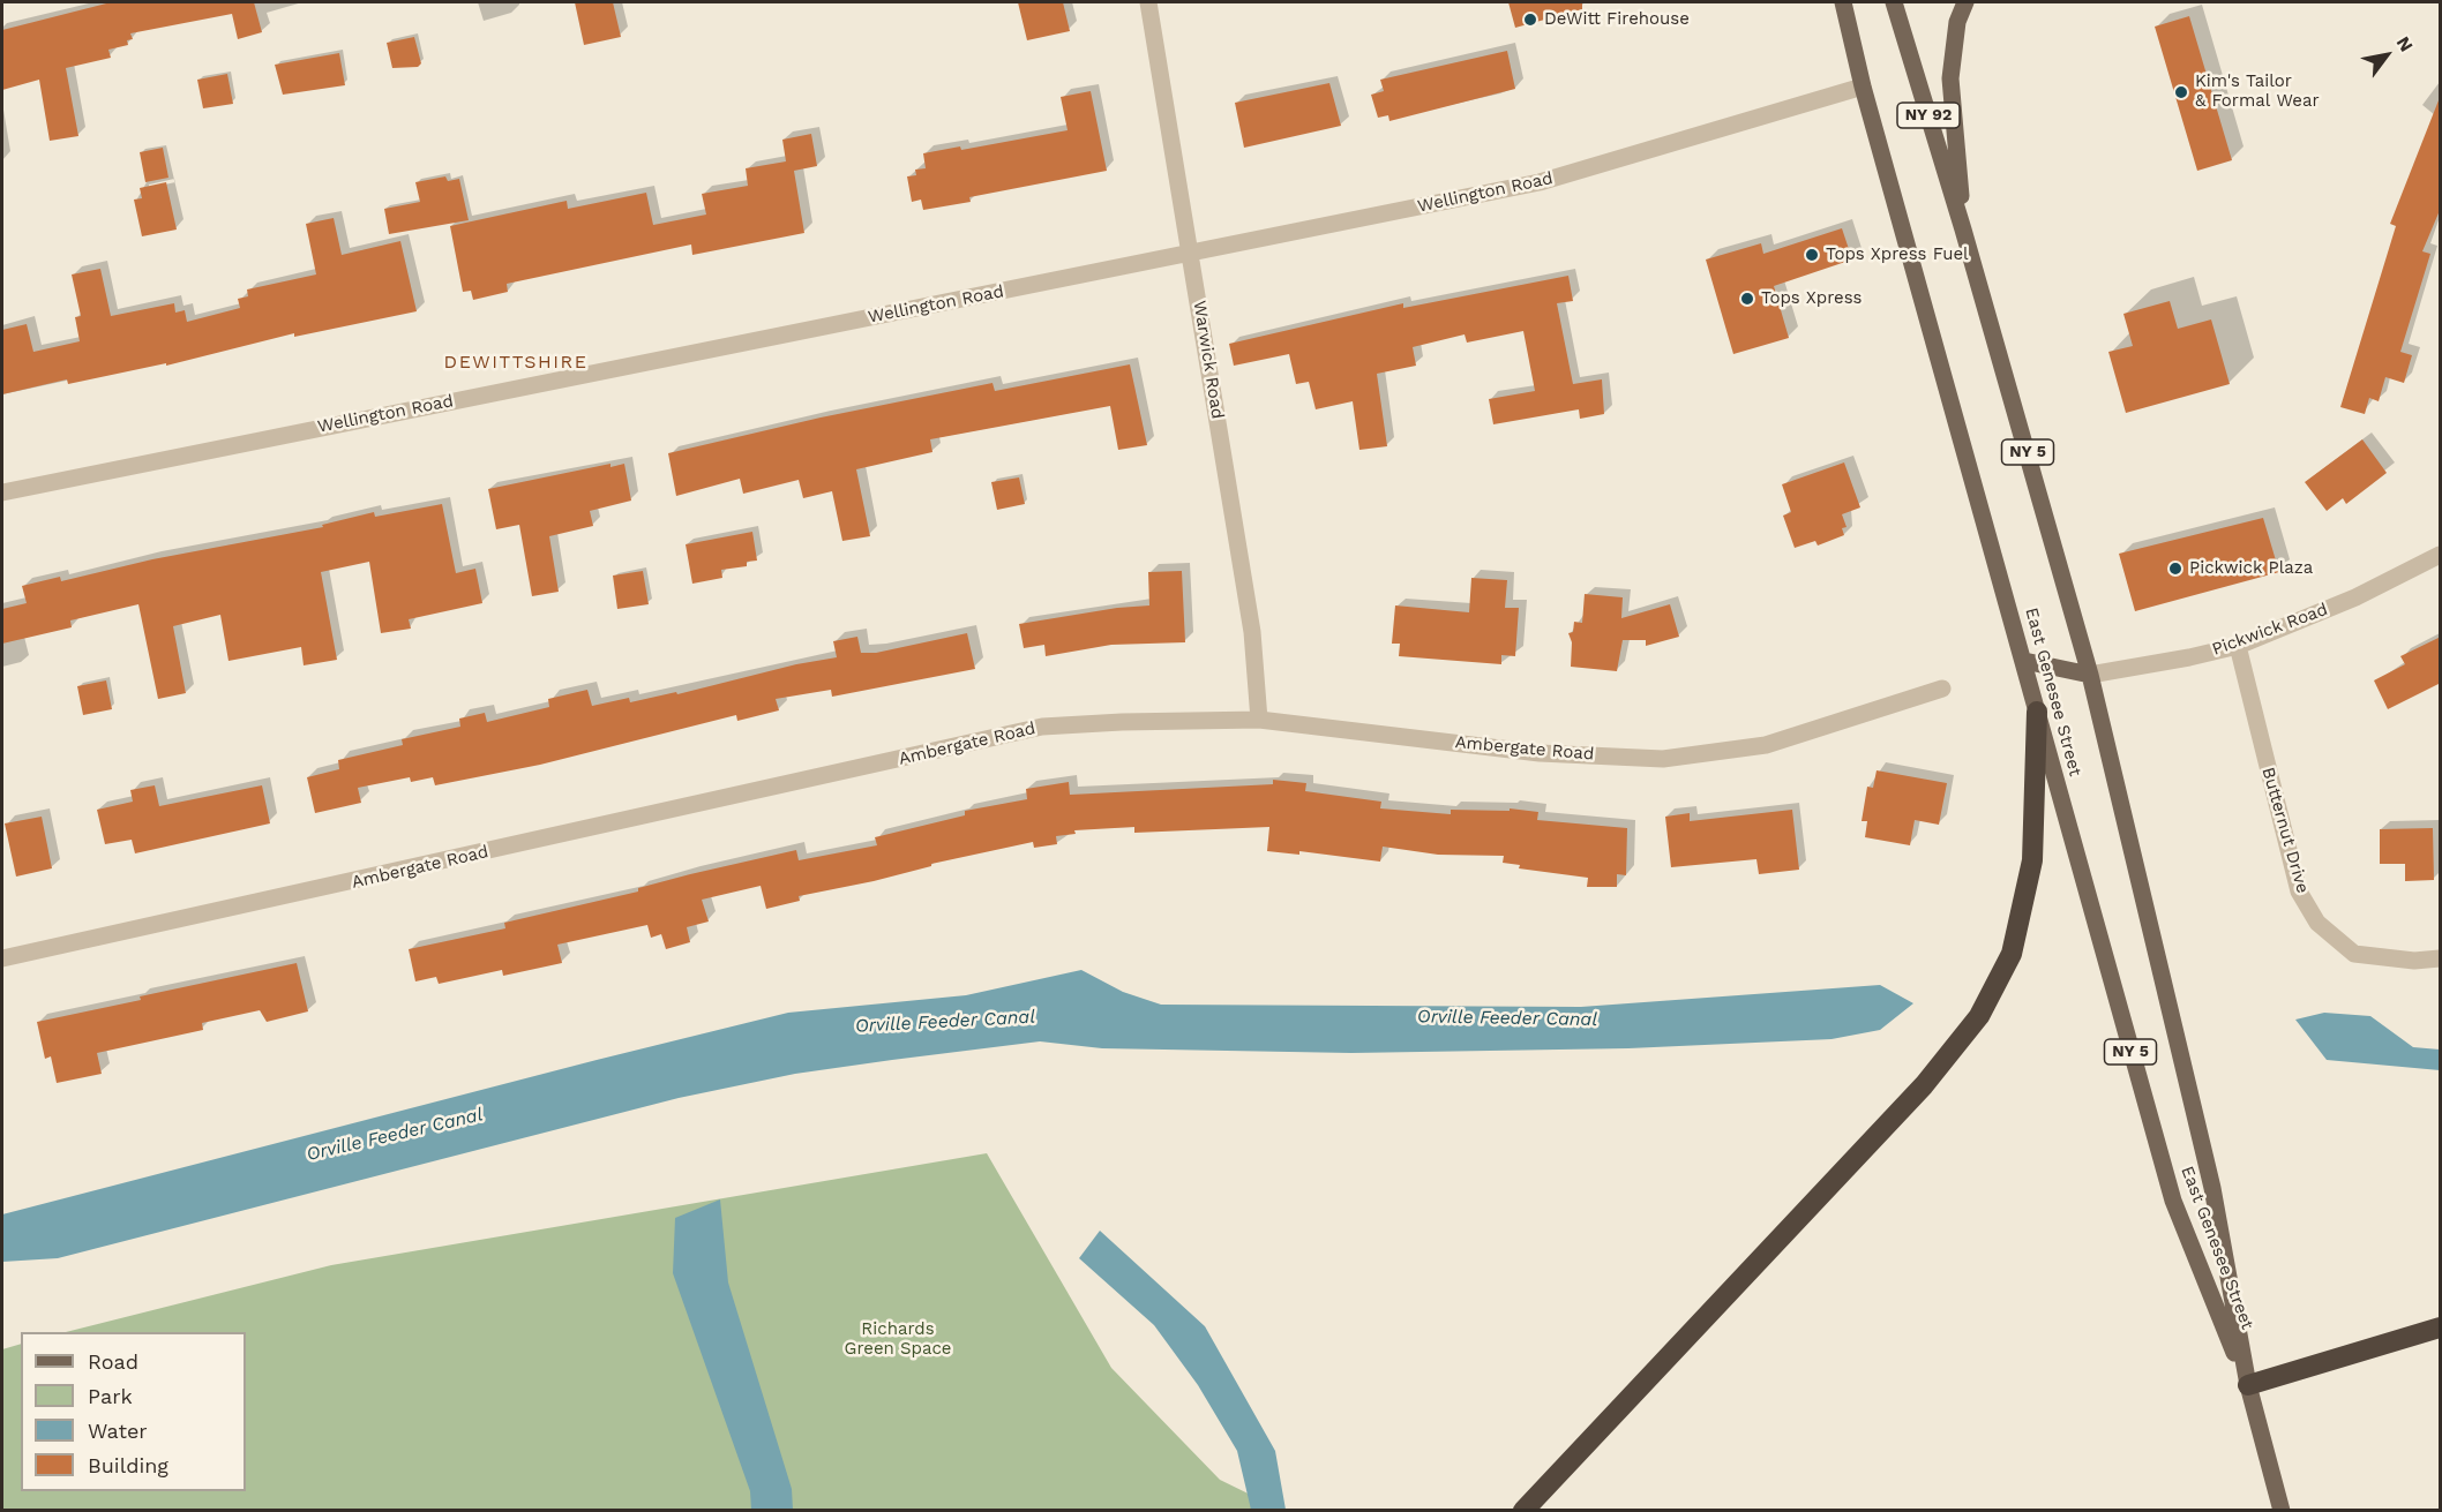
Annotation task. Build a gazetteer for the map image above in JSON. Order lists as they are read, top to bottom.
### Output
{
  "streets": {
    "main road": ["NY 92", "NY 5", "East Genesee Street"],
    "street": [
      "Wellington Road",
      "Warwick Road",
      "Pickwick Road",
      "Ambergate Road",
      "Butternut Drive"
    ]
  },
  "crossings": [
    ["Wellington Road", "Warwick Road"],
    ["Wellington Road", "East Genesee Street"],
    ["Warwick Road", "Ambergate Road"],
    ["NY 5", "East Genesee Street"],
    ["Pickwick Road", "East Genesee Street"],
    ["Pickwick Road", "Butternut Drive"]
  ],
  "districts": ["DEWITTSHIRE"],
  "water": ["Orville Feeder Canal"],
  "parks": ["Richards Green Space"],
  "places": [
    "DeWitt Firehouse",
    "Kim's Tailor & Formal Wear",
    "Tops Xpress Fuel",
    "Tops Xpress",
    "Pickwick Plaza"
  ],
  "legend": [
    "Road",
    "Park",
    "Water",
    "Building"
  ],
  "north": "top right"
}
